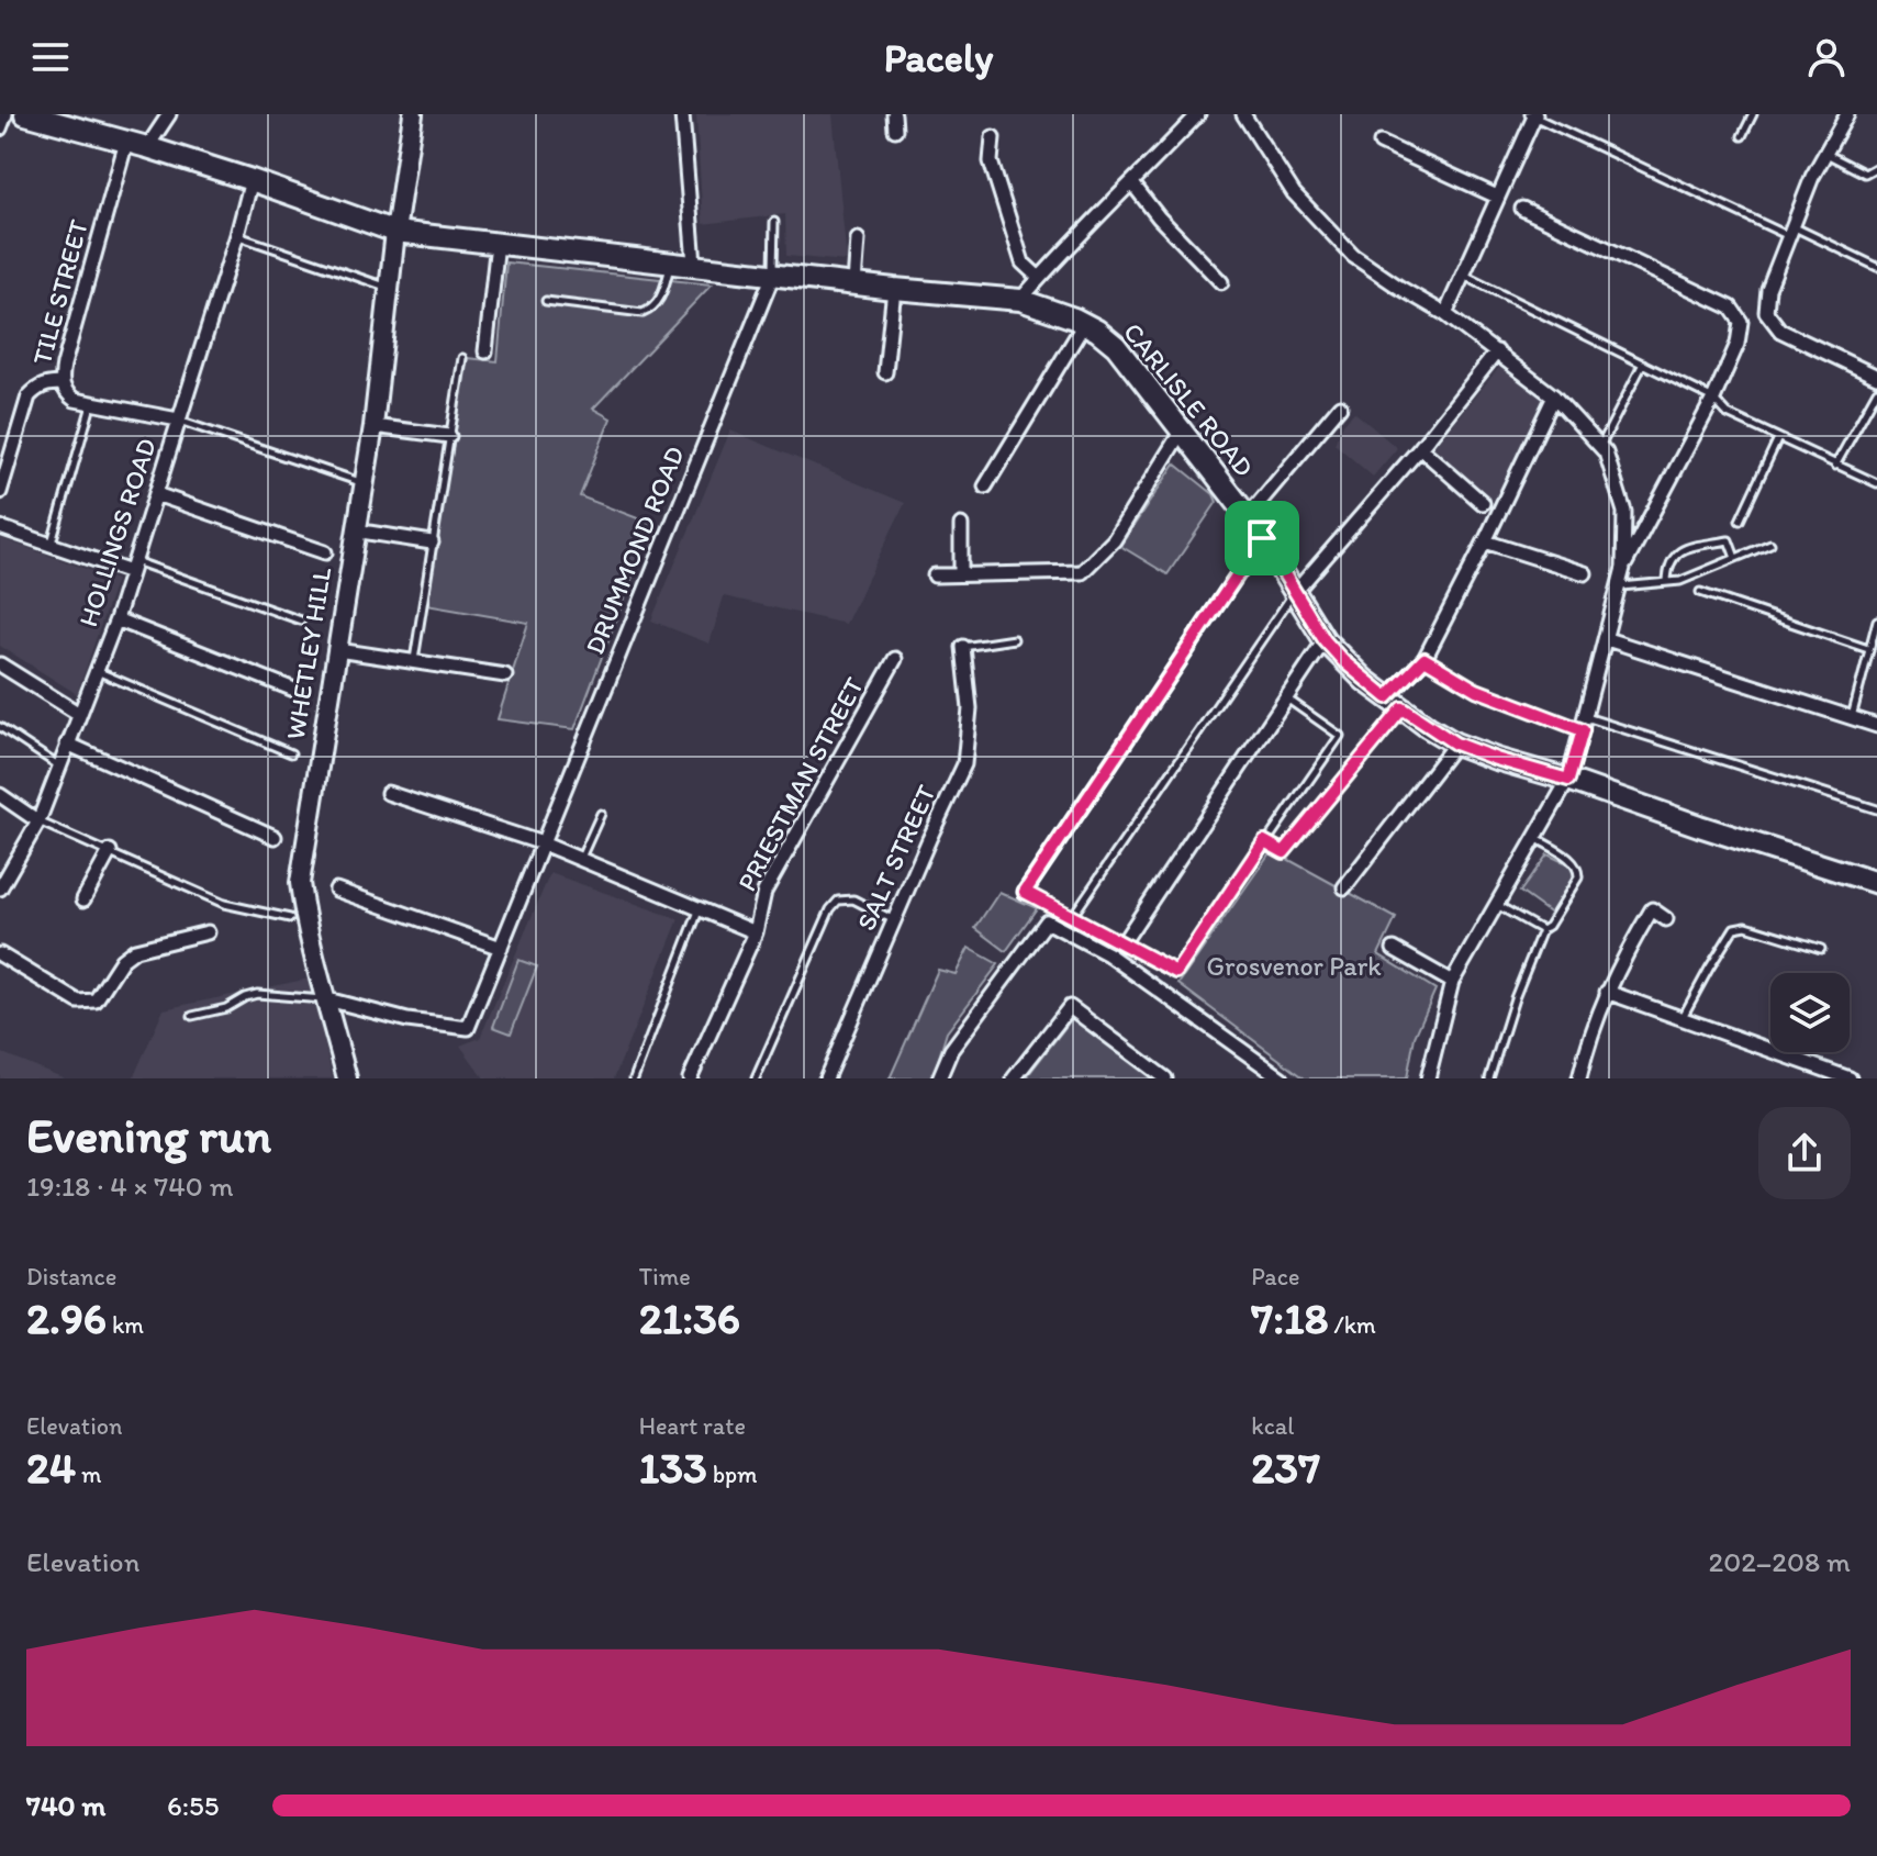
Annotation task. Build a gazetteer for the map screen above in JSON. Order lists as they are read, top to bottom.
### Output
{
  "streets": {
    "main road": ["CARLISLE ROAD", "WHETLEY HILL"],
    "street": [
      "TILE STREET",
      "HOLLINGS ROAD",
      "DRUMMOND ROAD",
      "PRIESTMAN STREET",
      "SALT STREET"
    ]
  },
  "crossings": [
    ["TILE STREET", "CARLISLE ROAD"],
    ["TILE STREET", "HOLLINGS ROAD"],
    ["CARLISLE ROAD", "HOLLINGS ROAD"],
    ["CARLISLE ROAD", "DRUMMOND ROAD"],
    ["CARLISLE ROAD", "WHETLEY HILL"],
    ["DRUMMOND ROAD", "WHETLEY HILL"]
  ],
  "parks": ["Grosvenor Park"],
  "page": {
    "header": "Pacely",
    "heading": ["Evening run", "19:18 · 4 × 740 m"],
    "stats": [
      ["Distance", "2.96 km"],
      ["Time", "21:36"],
      ["Pace", "7:18 /km"],
      ["Elevation", "24 m"],
      ["Heart rate", "133 bpm"],
      ["kcal", "237"]
    ],
    "chart": ["Elevation", "202–208 m"],
    "list": [
      {
        "name": "740 m",
        "note": "6:55"
      }
    ]
  }
}
